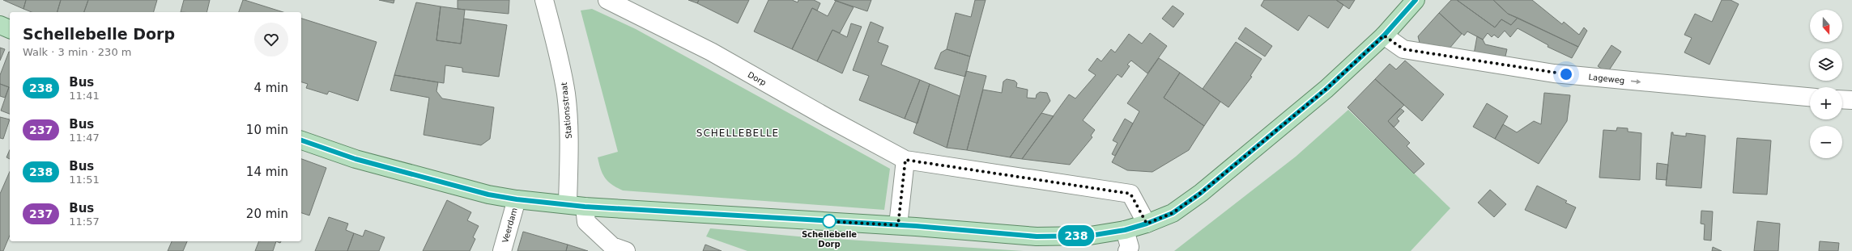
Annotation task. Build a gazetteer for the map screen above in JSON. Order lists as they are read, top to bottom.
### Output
{
  "streets": {
    "street": [
      "Dorp",
      "Lageweg",
      "Stationsstraat",
      "Veerdam"
    ]
  },
  "one_way": ["Lageweg"],
  "districts": ["SCHELLEBELLE"],
  "places": ["Schellebelle Dorp"],
  "lines": ["bus line 238"],
  "north": "bottom",
  "page": {
    "on_map": "238",
    "map_buttons": ["+", "−"],
    "heading": ["Schellebelle Dorp", "Walk · 3 min · 230 m"],
    "list": [
      {
        "mark": "238",
        "name": "Bus",
        "note": "11:41",
        "value": "4 min"
      },
      {
        "mark": "237",
        "name": "Bus",
        "note": "11:47",
        "value": "10 min"
      },
      {
        "mark": "238",
        "name": "Bus",
        "note": "11:51",
        "value": "14 min"
      },
      {
        "mark": "237",
        "name": "Bus",
        "note": "11:57",
        "value": "20 min"
      }
    ]
  }
}
